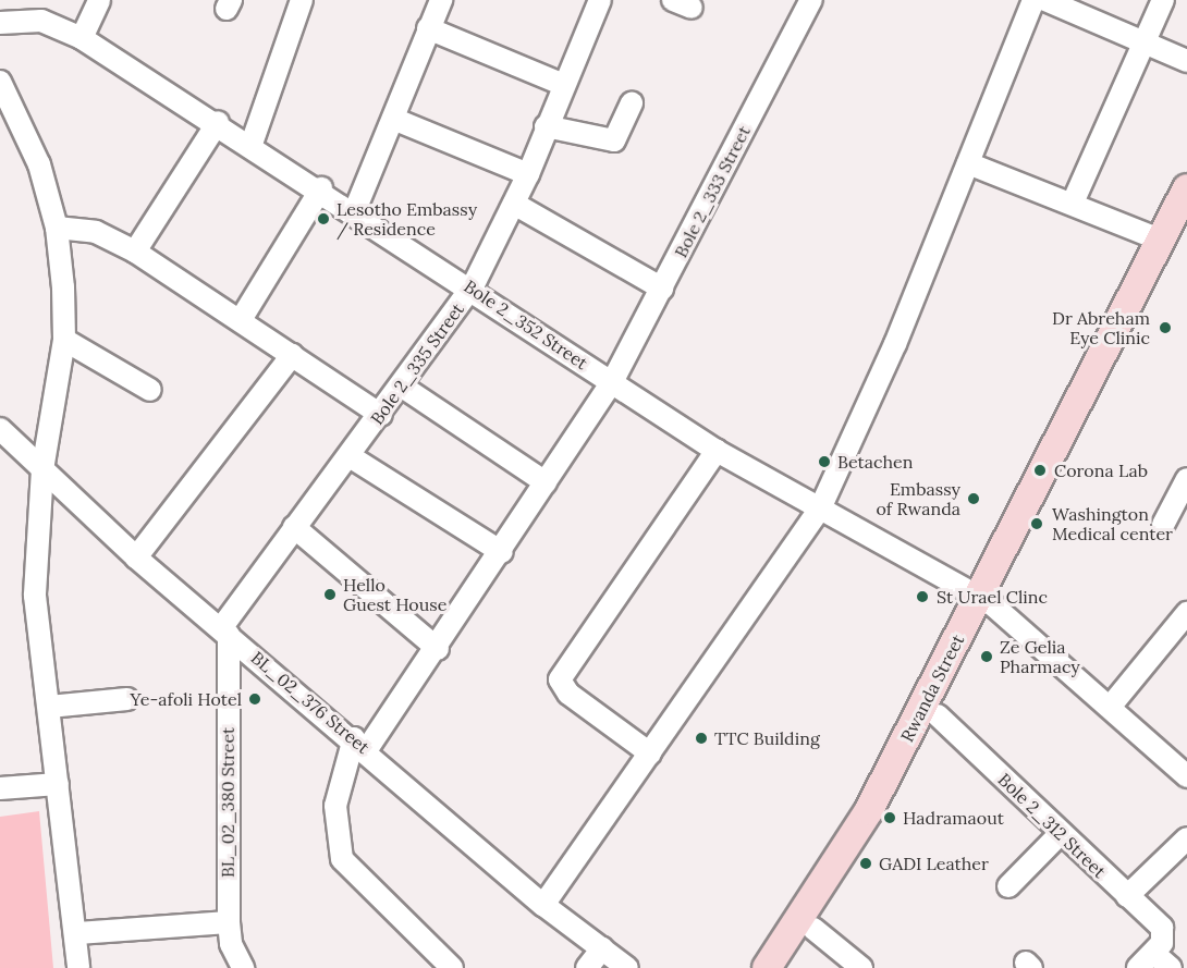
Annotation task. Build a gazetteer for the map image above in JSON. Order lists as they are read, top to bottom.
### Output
{
  "streets": {
    "main road": ["Rwanda Street"],
    "street": [
      "Bole 2_333 Street",
      "Bole 2_352 Street",
      "Bole 2_335 Street",
      "BL_02_376 Street",
      "BL_02_380 Street",
      "Bole 2_312 Street"
    ]
  },
  "crossings": [
    ["Bole 2_333 Street", "Bole 2_352 Street"],
    ["Bole 2_333 Street", "BL_02_376 Street"],
    ["Bole 2_352 Street", "Bole 2_335 Street"],
    ["Bole 2_352 Street", "Rwanda Street"],
    ["Bole 2_335 Street", "BL_02_376 Street"],
    ["Bole 2_335 Street", "BL_02_380 Street"],
    ["Rwanda Street", "Bole 2_312 Street"],
    ["BL_02_376 Street", "BL_02_380 Street"]
  ],
  "places": [
    "Lesotho Embassy / Residence",
    "Dr Abreham Eye Clinic",
    "Betachen",
    "Corona Lab",
    "Embassy of Rwanda",
    "Washington Medical center",
    "Hello Guest House",
    "St Urael Clinc",
    "Ze Gelia Pharmacy",
    "Ye-afoli Hotel",
    "TTC Building",
    "Hadramaout",
    "GADI Leather"
  ]
}
